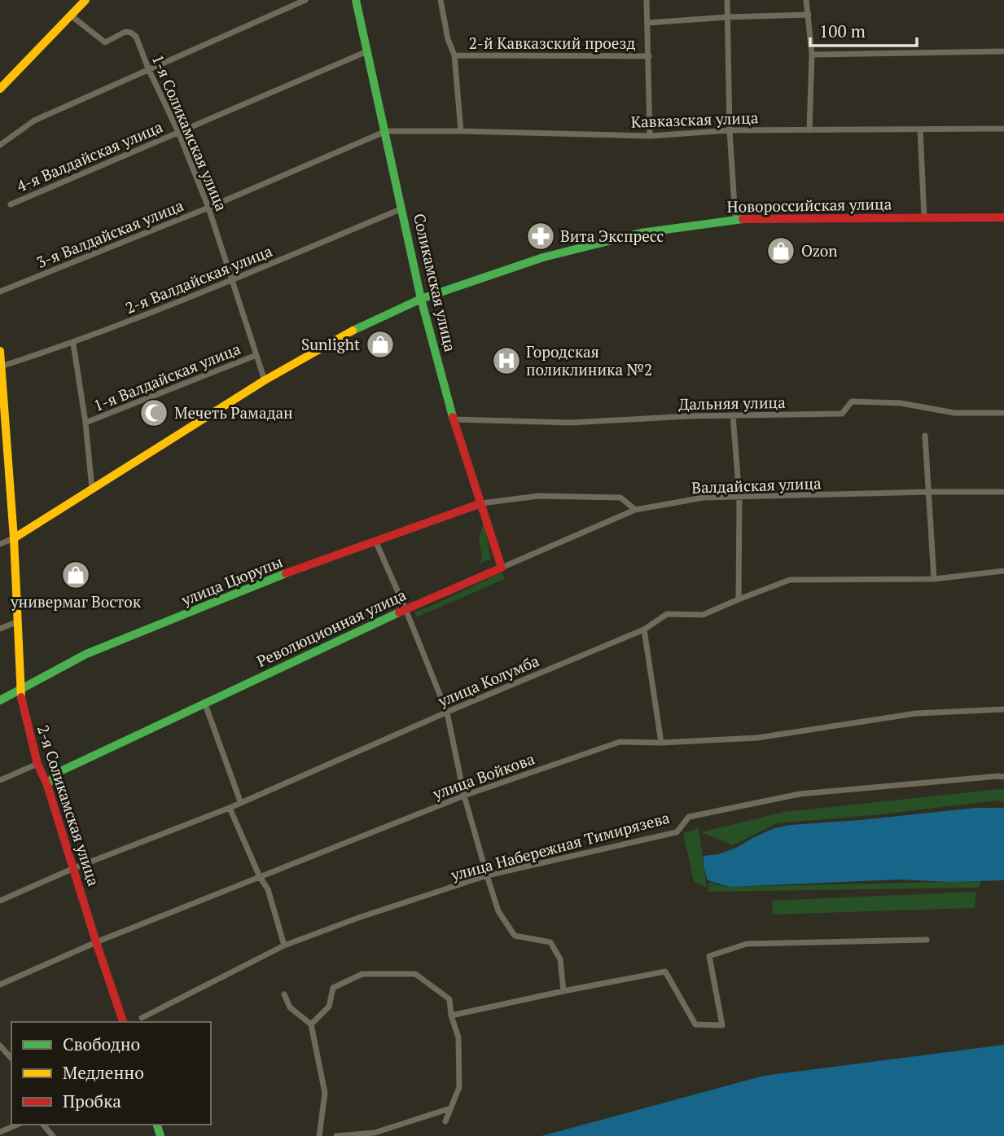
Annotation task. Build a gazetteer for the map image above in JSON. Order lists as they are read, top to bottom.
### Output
{
  "streets": {
    "main road": [
      "Новороссийская улица",
      "Соликамская улица",
      "улица Цюрупы",
      "Революционная улица",
      "2-я Соликамская улица"
    ],
    "street": [
      "2-й Кавказский проезд",
      "Кавказская улица",
      "1-я Соликамская улица",
      "4-я Валдайская улица",
      "3-я Валдайская улица",
      "2-я Валдайская улица",
      "1-я Валдайская улица",
      "Дальняя улица",
      "Валдайская улица",
      "улица Колумба",
      "улица Войкова",
      "улица Набережная Тимирязева"
    ]
  },
  "crossings": [
    ["Кавказская улица", "3-я Валдайская улица"],
    ["Кавказская улица", "Соликамская улица"],
    ["1-я Соликамская улица", "4-я Валдайская улица"],
    ["1-я Соликамская улица", "Новороссийская улица"],
    ["1-я Соликамская улица", "3-я Валдайская улица"],
    ["1-я Соликамская улица", "2-я Валдайская улица"],
    ["1-я Соликамская улица", "1-я Валдайская улица"],
    ["4-я Валдайская улица", "Соликамская улица"],
    ["Новороссийская улица", "Соликамская улица"],
    ["Новороссийская улица", "2-я Соликамская улица"],
    ["3-я Валдайская улица", "Соликамская улица"],
    ["2-я Валдайская улица", "Соликамская улица"],
    ["2-я Валдайская улица", "2-я Соликамская улица"],
    ["Соликамская улица", "Дальняя улица"],
    ["Соликамская улица", "улица Цюрупы"],
    ["Соликамская улица", "Революционная улица"],
    ["Валдайская улица", "Революционная улица"],
    ["улица Цюрупы", "2-я Соликамская улица"],
    ["Революционная улица", "2-я Соликамская улица"],
    ["улица Колумба", "2-я Соликамская улица"],
    ["улица Войкова", "2-я Соликамская улица"]
  ],
  "places": {
    "pharmacy": ["Вита Экспресс"],
    "shop": ["Ozon", "Sunlight", "универмаг Восток"],
    "hospital": ["Городская поликлиника №2"],
    "mosque": ["Мечеть Рамадан"]
  },
  "legend": ["Свободно", "Медленно", "Пробка"],
  "scale_bar": "100 m"
}
